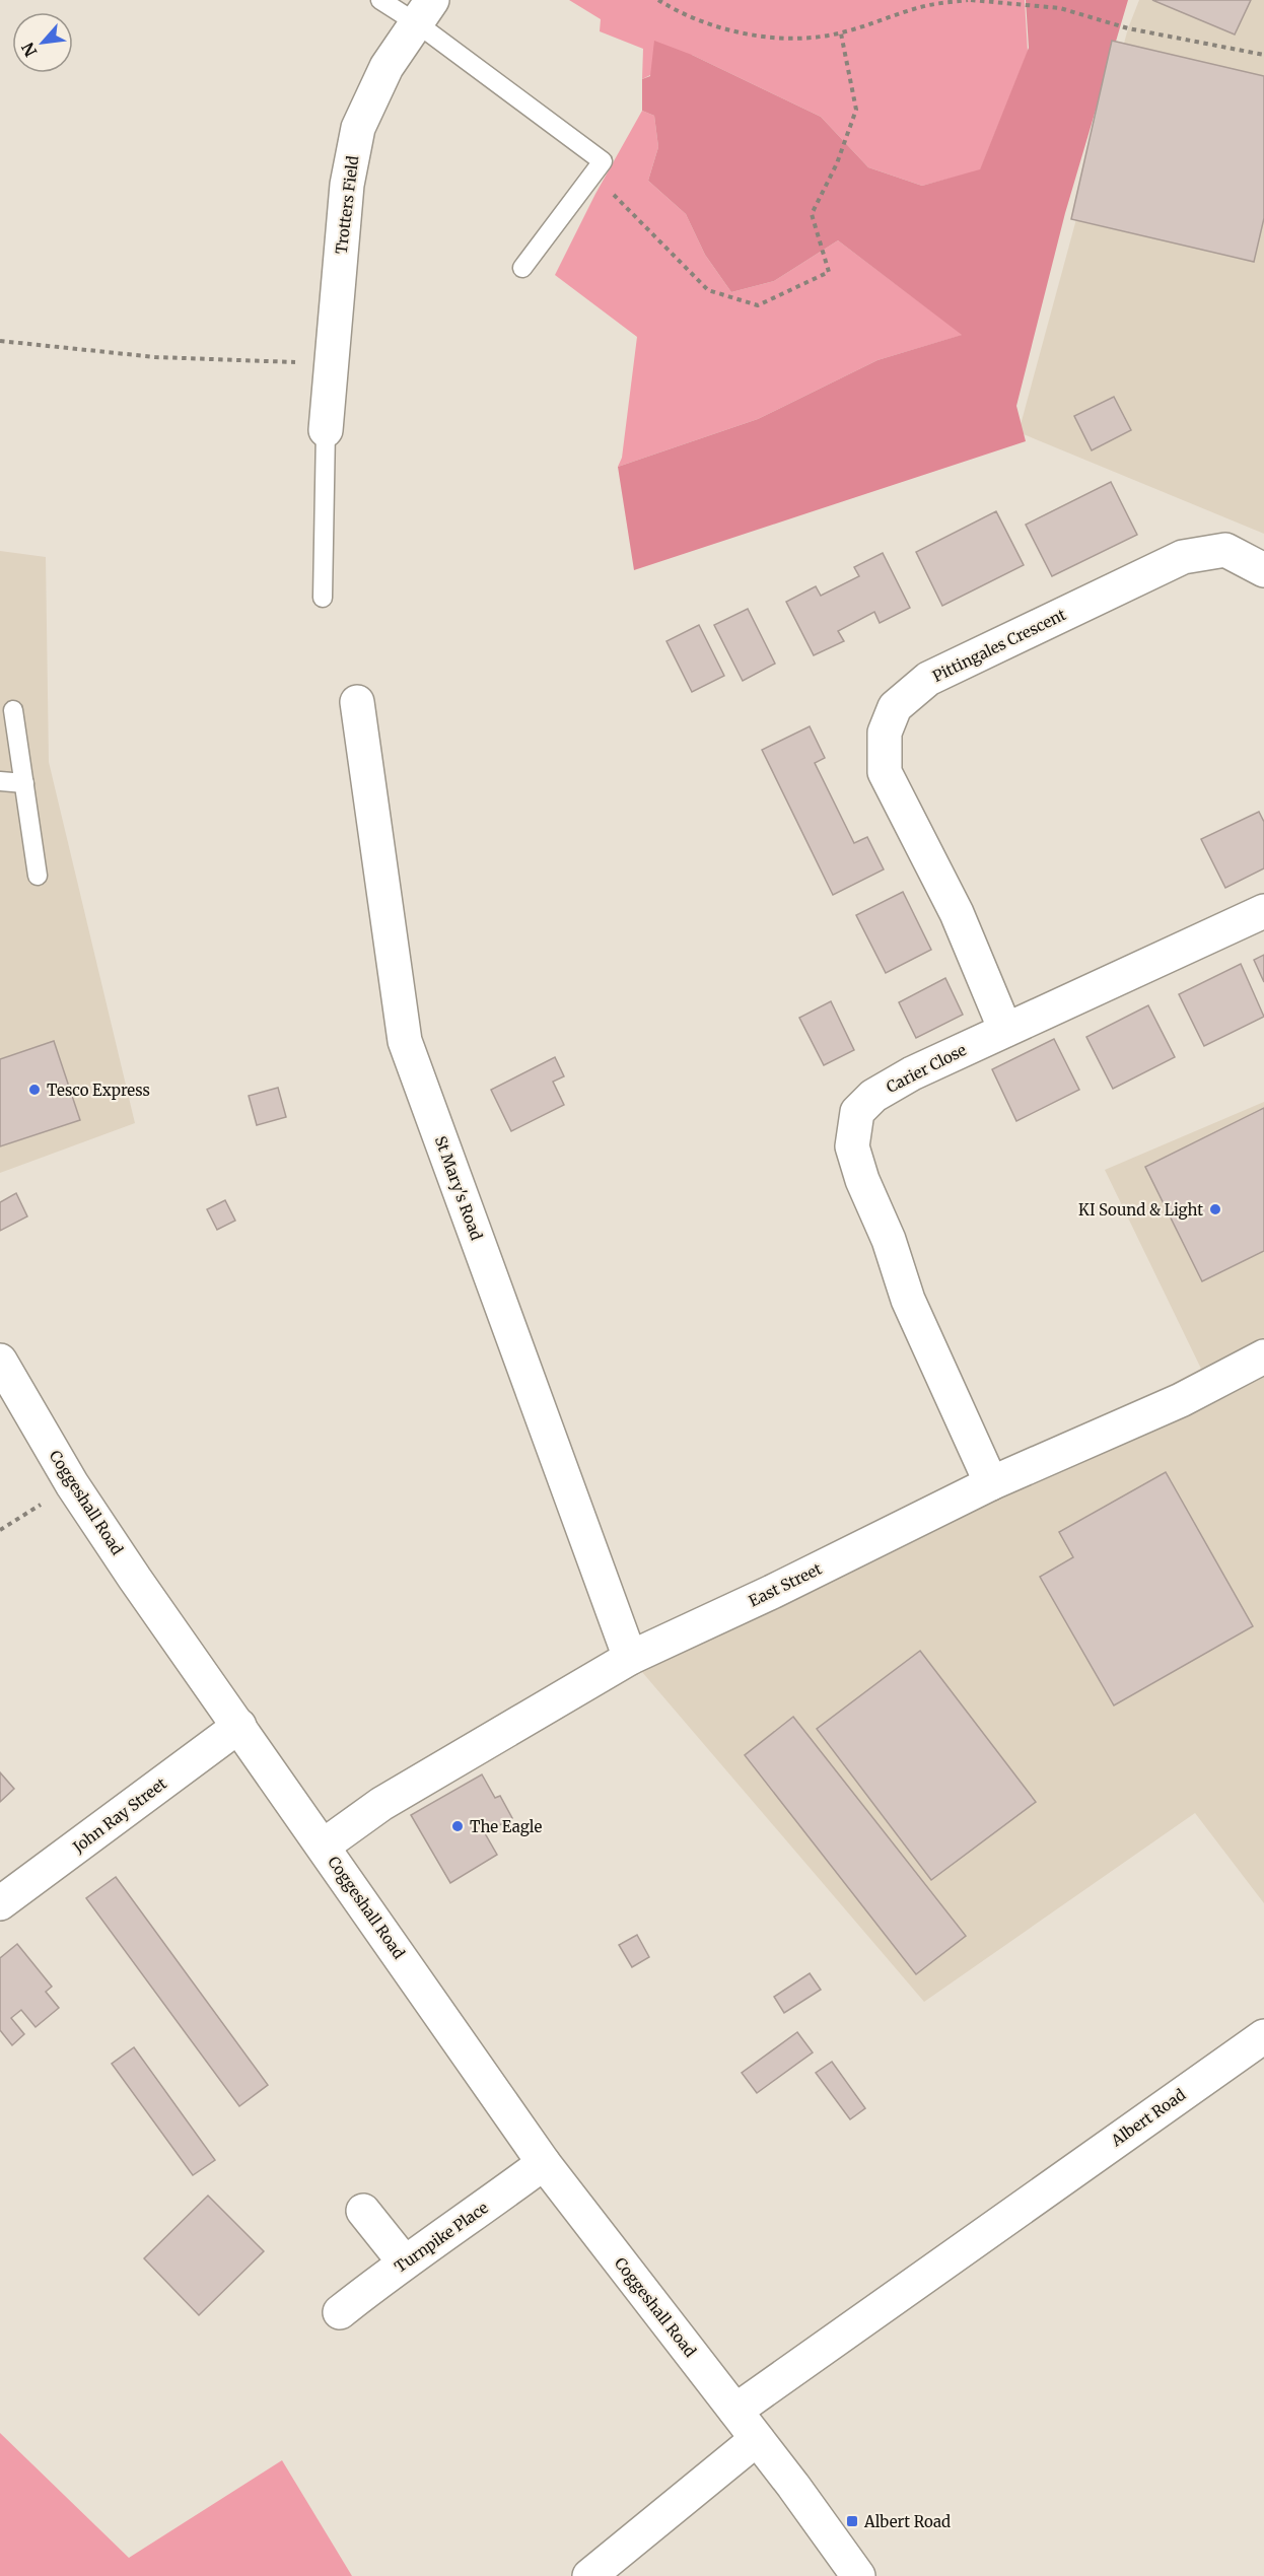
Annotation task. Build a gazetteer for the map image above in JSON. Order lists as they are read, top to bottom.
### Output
{
  "streets": {
    "street": [
      "Trotters Field",
      "Pittingales Crescent",
      "Carier Close",
      "St Mary's Road",
      "Coggeshall Road",
      "East Street",
      "John Ray Street",
      "Albert Road",
      "Turnpike Place"
    ]
  },
  "crossings": [
    ["Pittingales Crescent", "Carier Close"],
    ["Carier Close", "East Street"],
    ["St Mary's Road", "East Street"],
    ["Coggeshall Road", "East Street"],
    ["Coggeshall Road", "John Ray Street"],
    ["Coggeshall Road", "Albert Road"],
    ["Coggeshall Road", "Turnpike Place"]
  ],
  "places": {
    "other": ["Tesco Express", "KI Sound & Light", "The Eagle"],
    "transit": ["Albert Road"]
  },
  "north": "bottom left"
}
